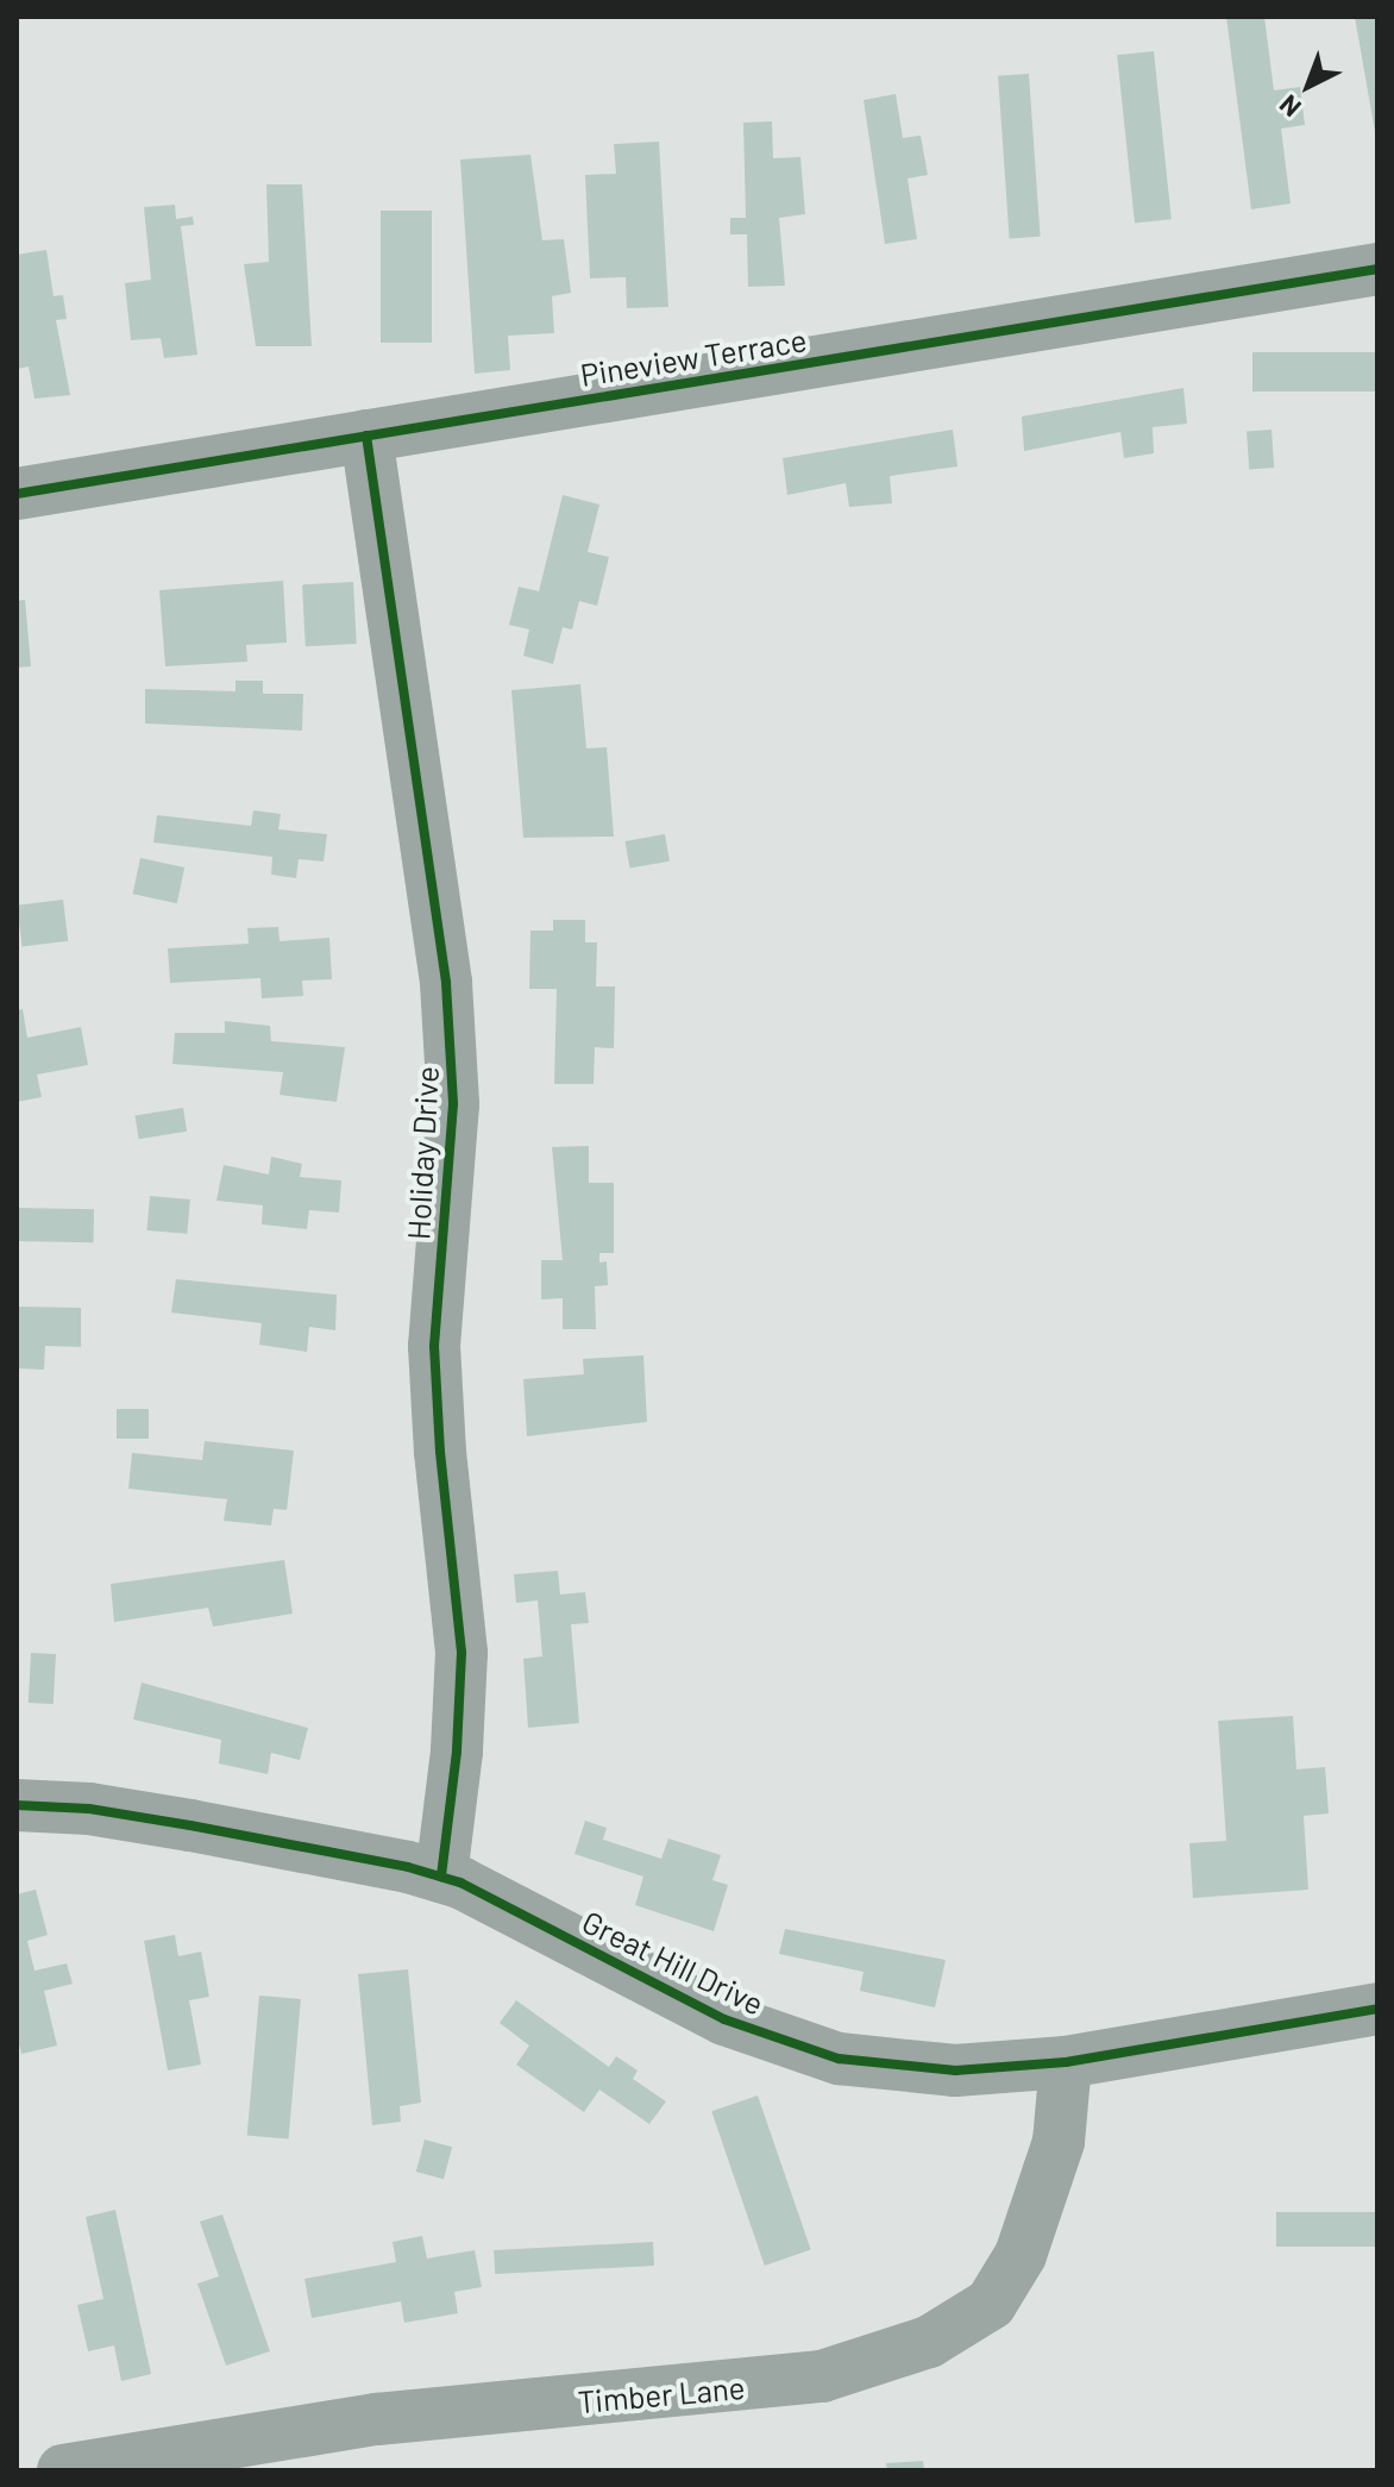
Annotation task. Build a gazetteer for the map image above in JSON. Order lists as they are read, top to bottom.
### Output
{
  "streets": {
    "street": [
      "Pineview Terrace",
      "Holiday Drive",
      "Great Hill Drive",
      "Timber Lane"
    ]
  },
  "crossings": [
    ["Pineview Terrace", "Holiday Drive"],
    ["Holiday Drive", "Great Hill Drive"],
    ["Great Hill Drive", "Timber Lane"]
  ],
  "north": "bottom left"
}
